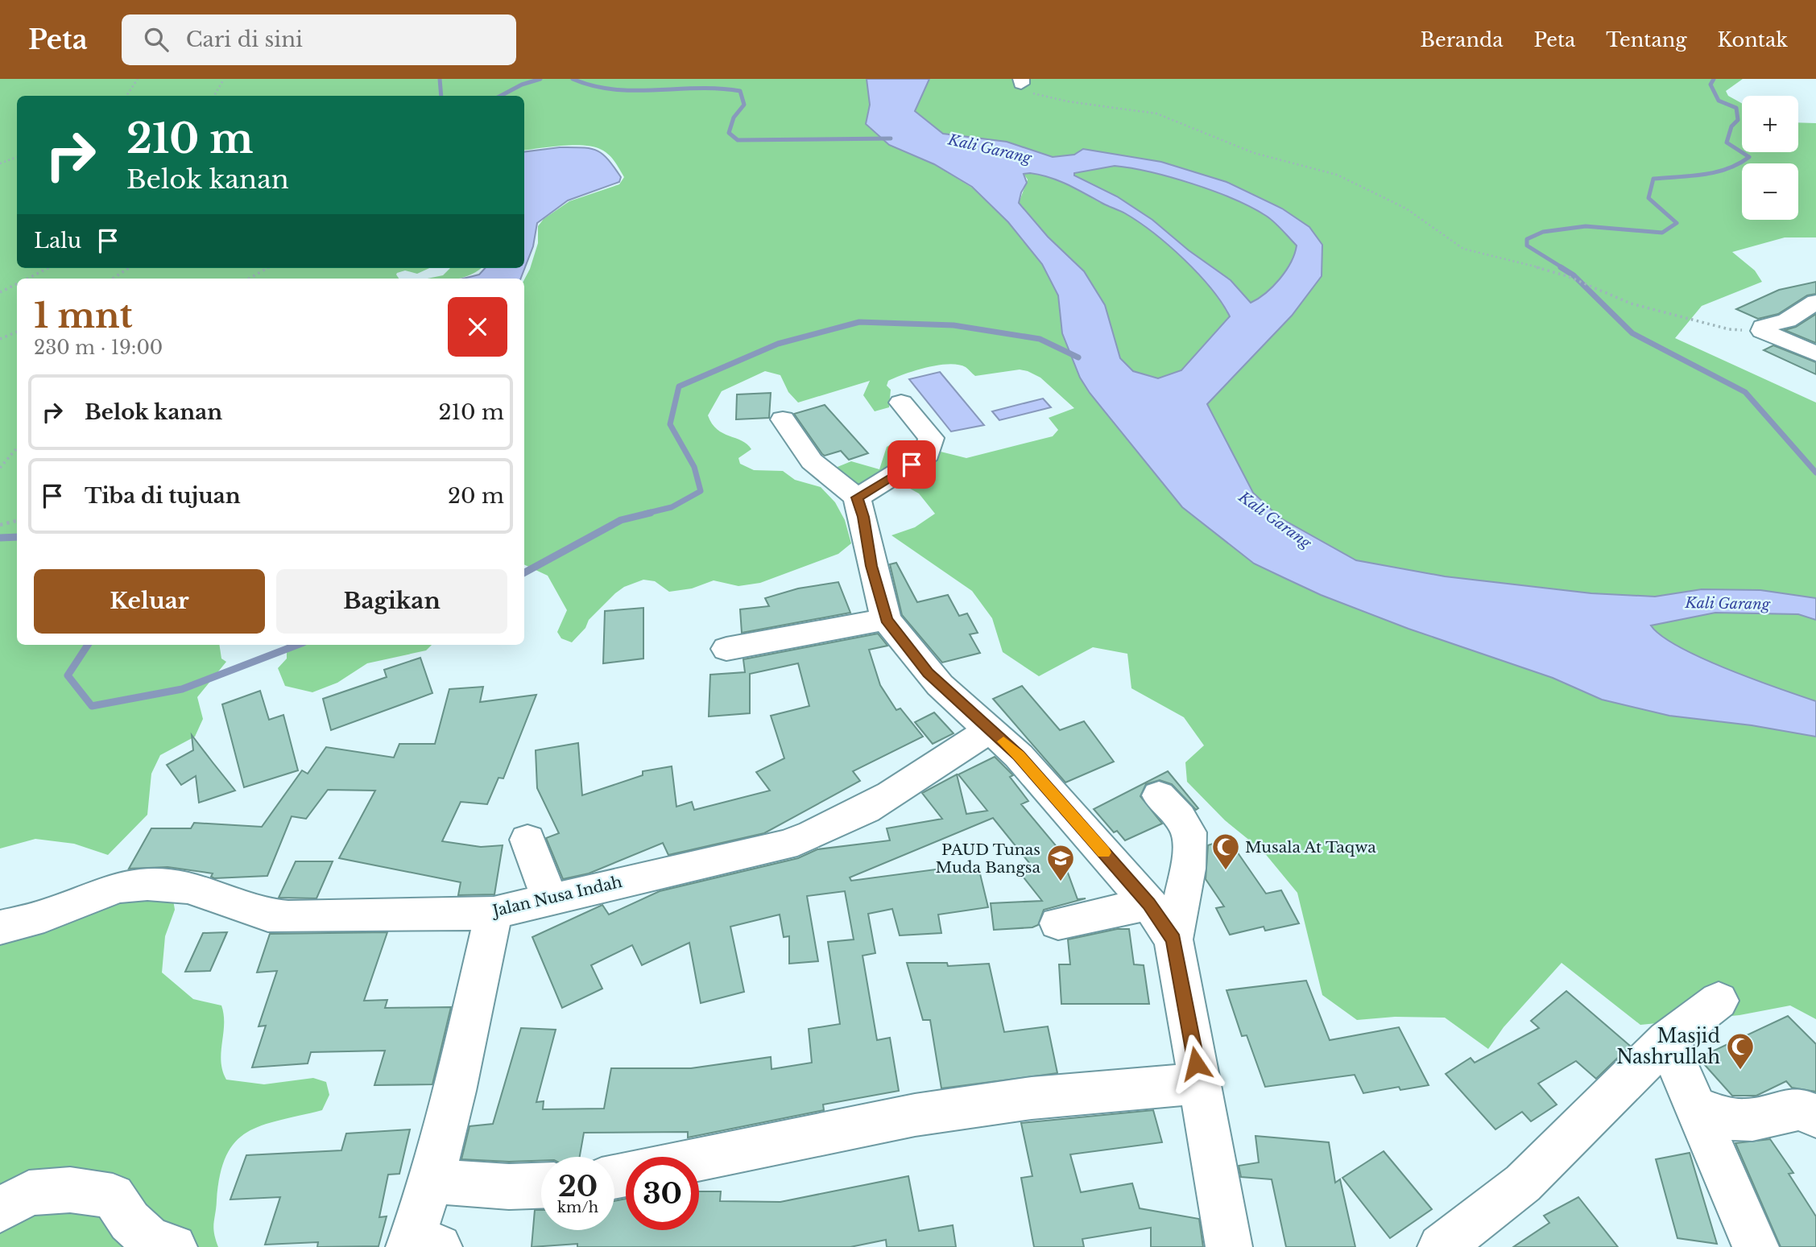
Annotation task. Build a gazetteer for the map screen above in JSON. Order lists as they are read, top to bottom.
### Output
{
  "streets": {
    "street": ["Jalan Nusa Indah"]
  },
  "water": ["Kali Garang"],
  "places": {
    "mosque": ["Musala At Taqwa", "Masjid Nashrullah"],
    "school or university": ["PAUD Tunas Muda Bangsa"]
  },
  "page": {
    "header": "Peta",
    "search": "Cari di sini",
    "nav": [
      "Beranda",
      "Peta",
      "Tentang",
      "Kontak"
    ],
    "map_buttons": ["+", "−"],
    "turn": ["210 m", "Belok kanan"],
    "then": "Lalu",
    "heading": ["1 mnt", "230 m · 19:00"],
    "list": [
      {
        "name": "Belok kanan",
        "value": "210 m"
      },
      {
        "name": "Tiba di tujuan",
        "value": "20 m"
      }
    ],
    "buttons": ["Keluar", "Bagikan"],
    "speed": "20 km/h",
    "limit": "30"
  }
}
